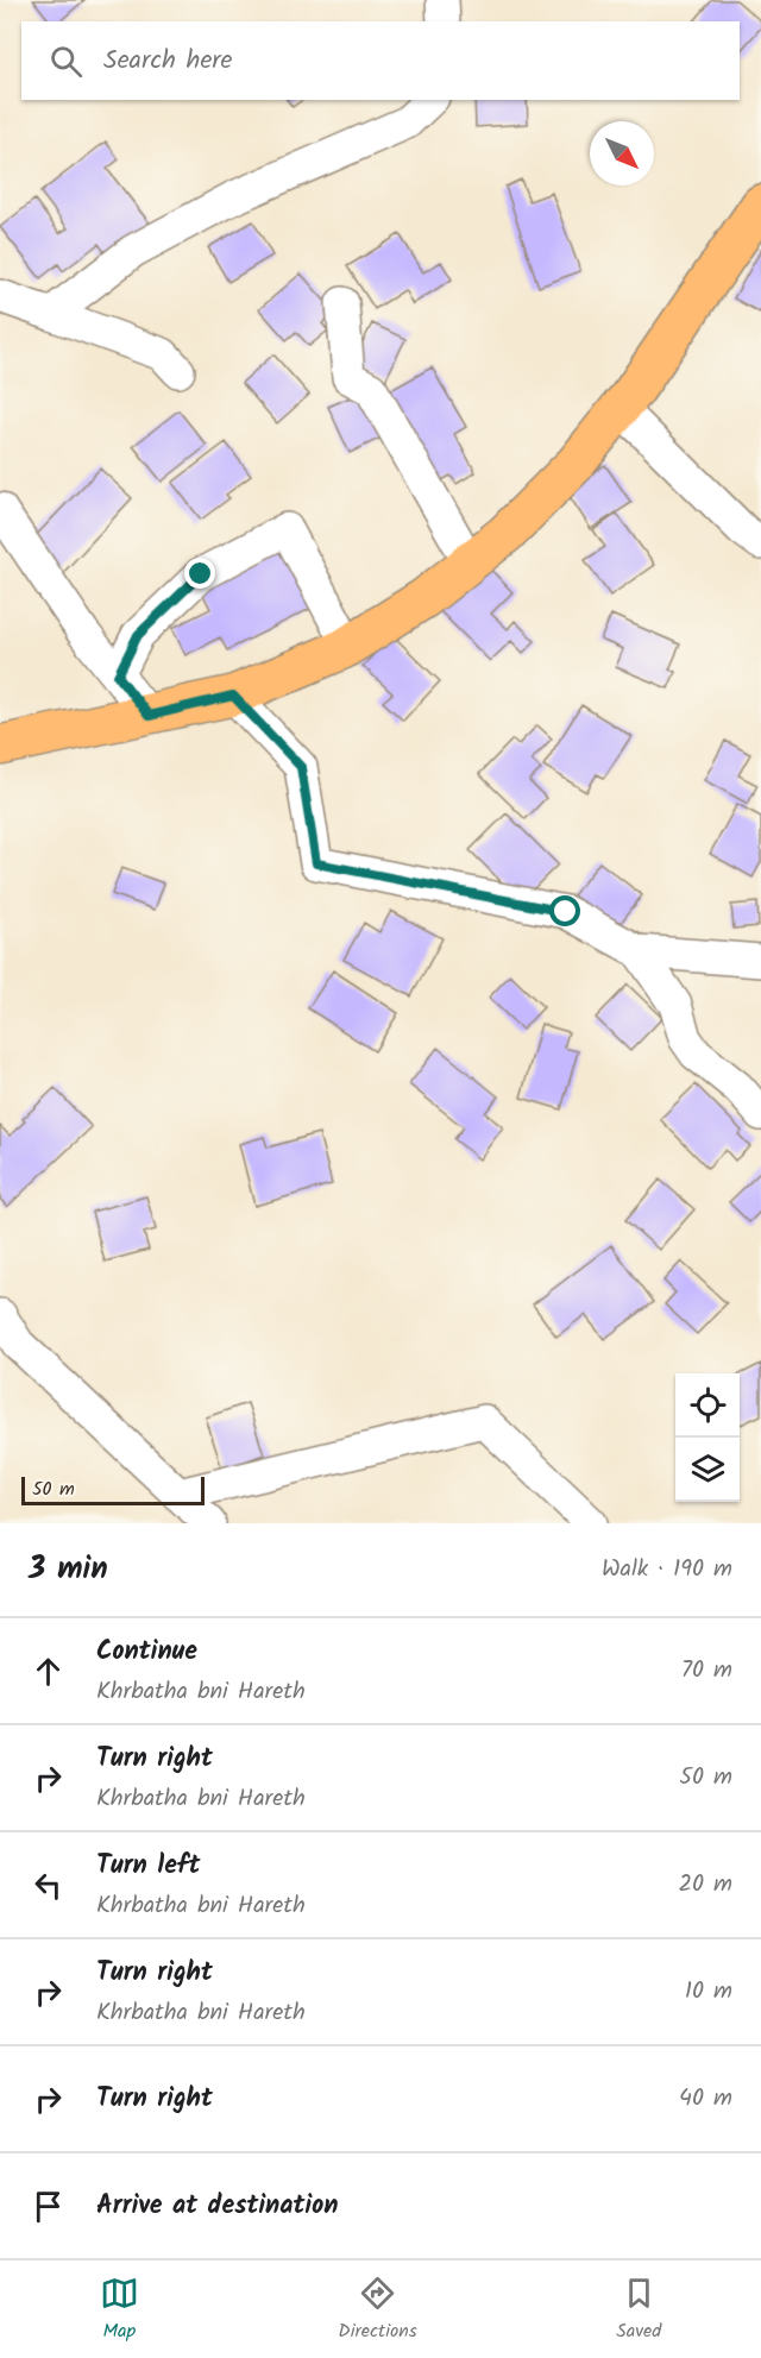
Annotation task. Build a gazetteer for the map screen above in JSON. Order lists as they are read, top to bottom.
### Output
{
  "scale_bar": "50 m",
  "north": "bottom right",
  "page": {
    "search": "Search here",
    "scale": "50 m",
    "heading": ["3 min", "Walk · 190 m"],
    "list": [
      ["Continue", "Khrbatha bni Hareth", "70 m"],
      ["Turn right", "Khrbatha bni Hareth", "50 m"],
      ["Turn left", "Khrbatha bni Hareth", "20 m"],
      ["Turn right", "Khrbatha bni Hareth", "10 m"],
      ["Turn right", "40 m"],
      "Arrive at destination"
    ],
    "nav": ["Map", "Directions", "Saved"]
  }
}
